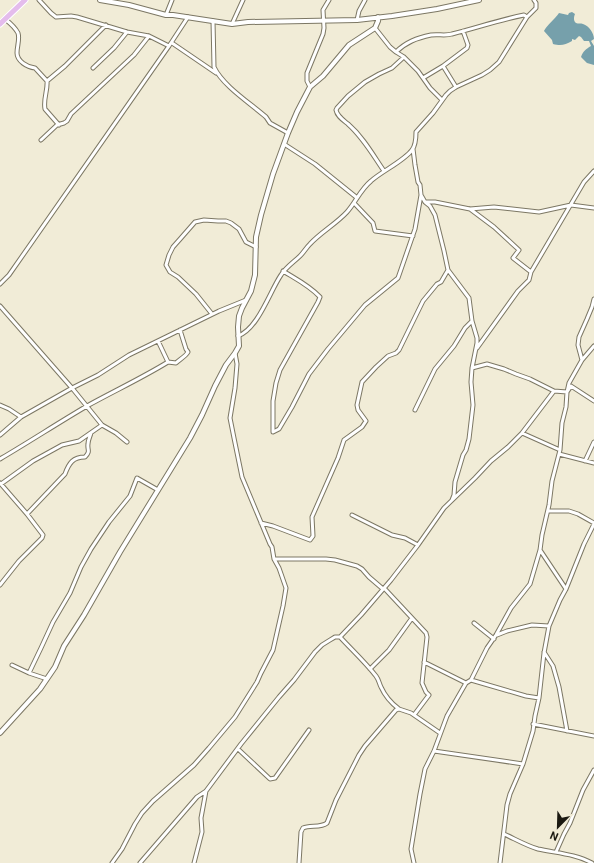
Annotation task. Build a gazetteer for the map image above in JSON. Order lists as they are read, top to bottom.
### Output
{
  "north": "bottom left"
}
